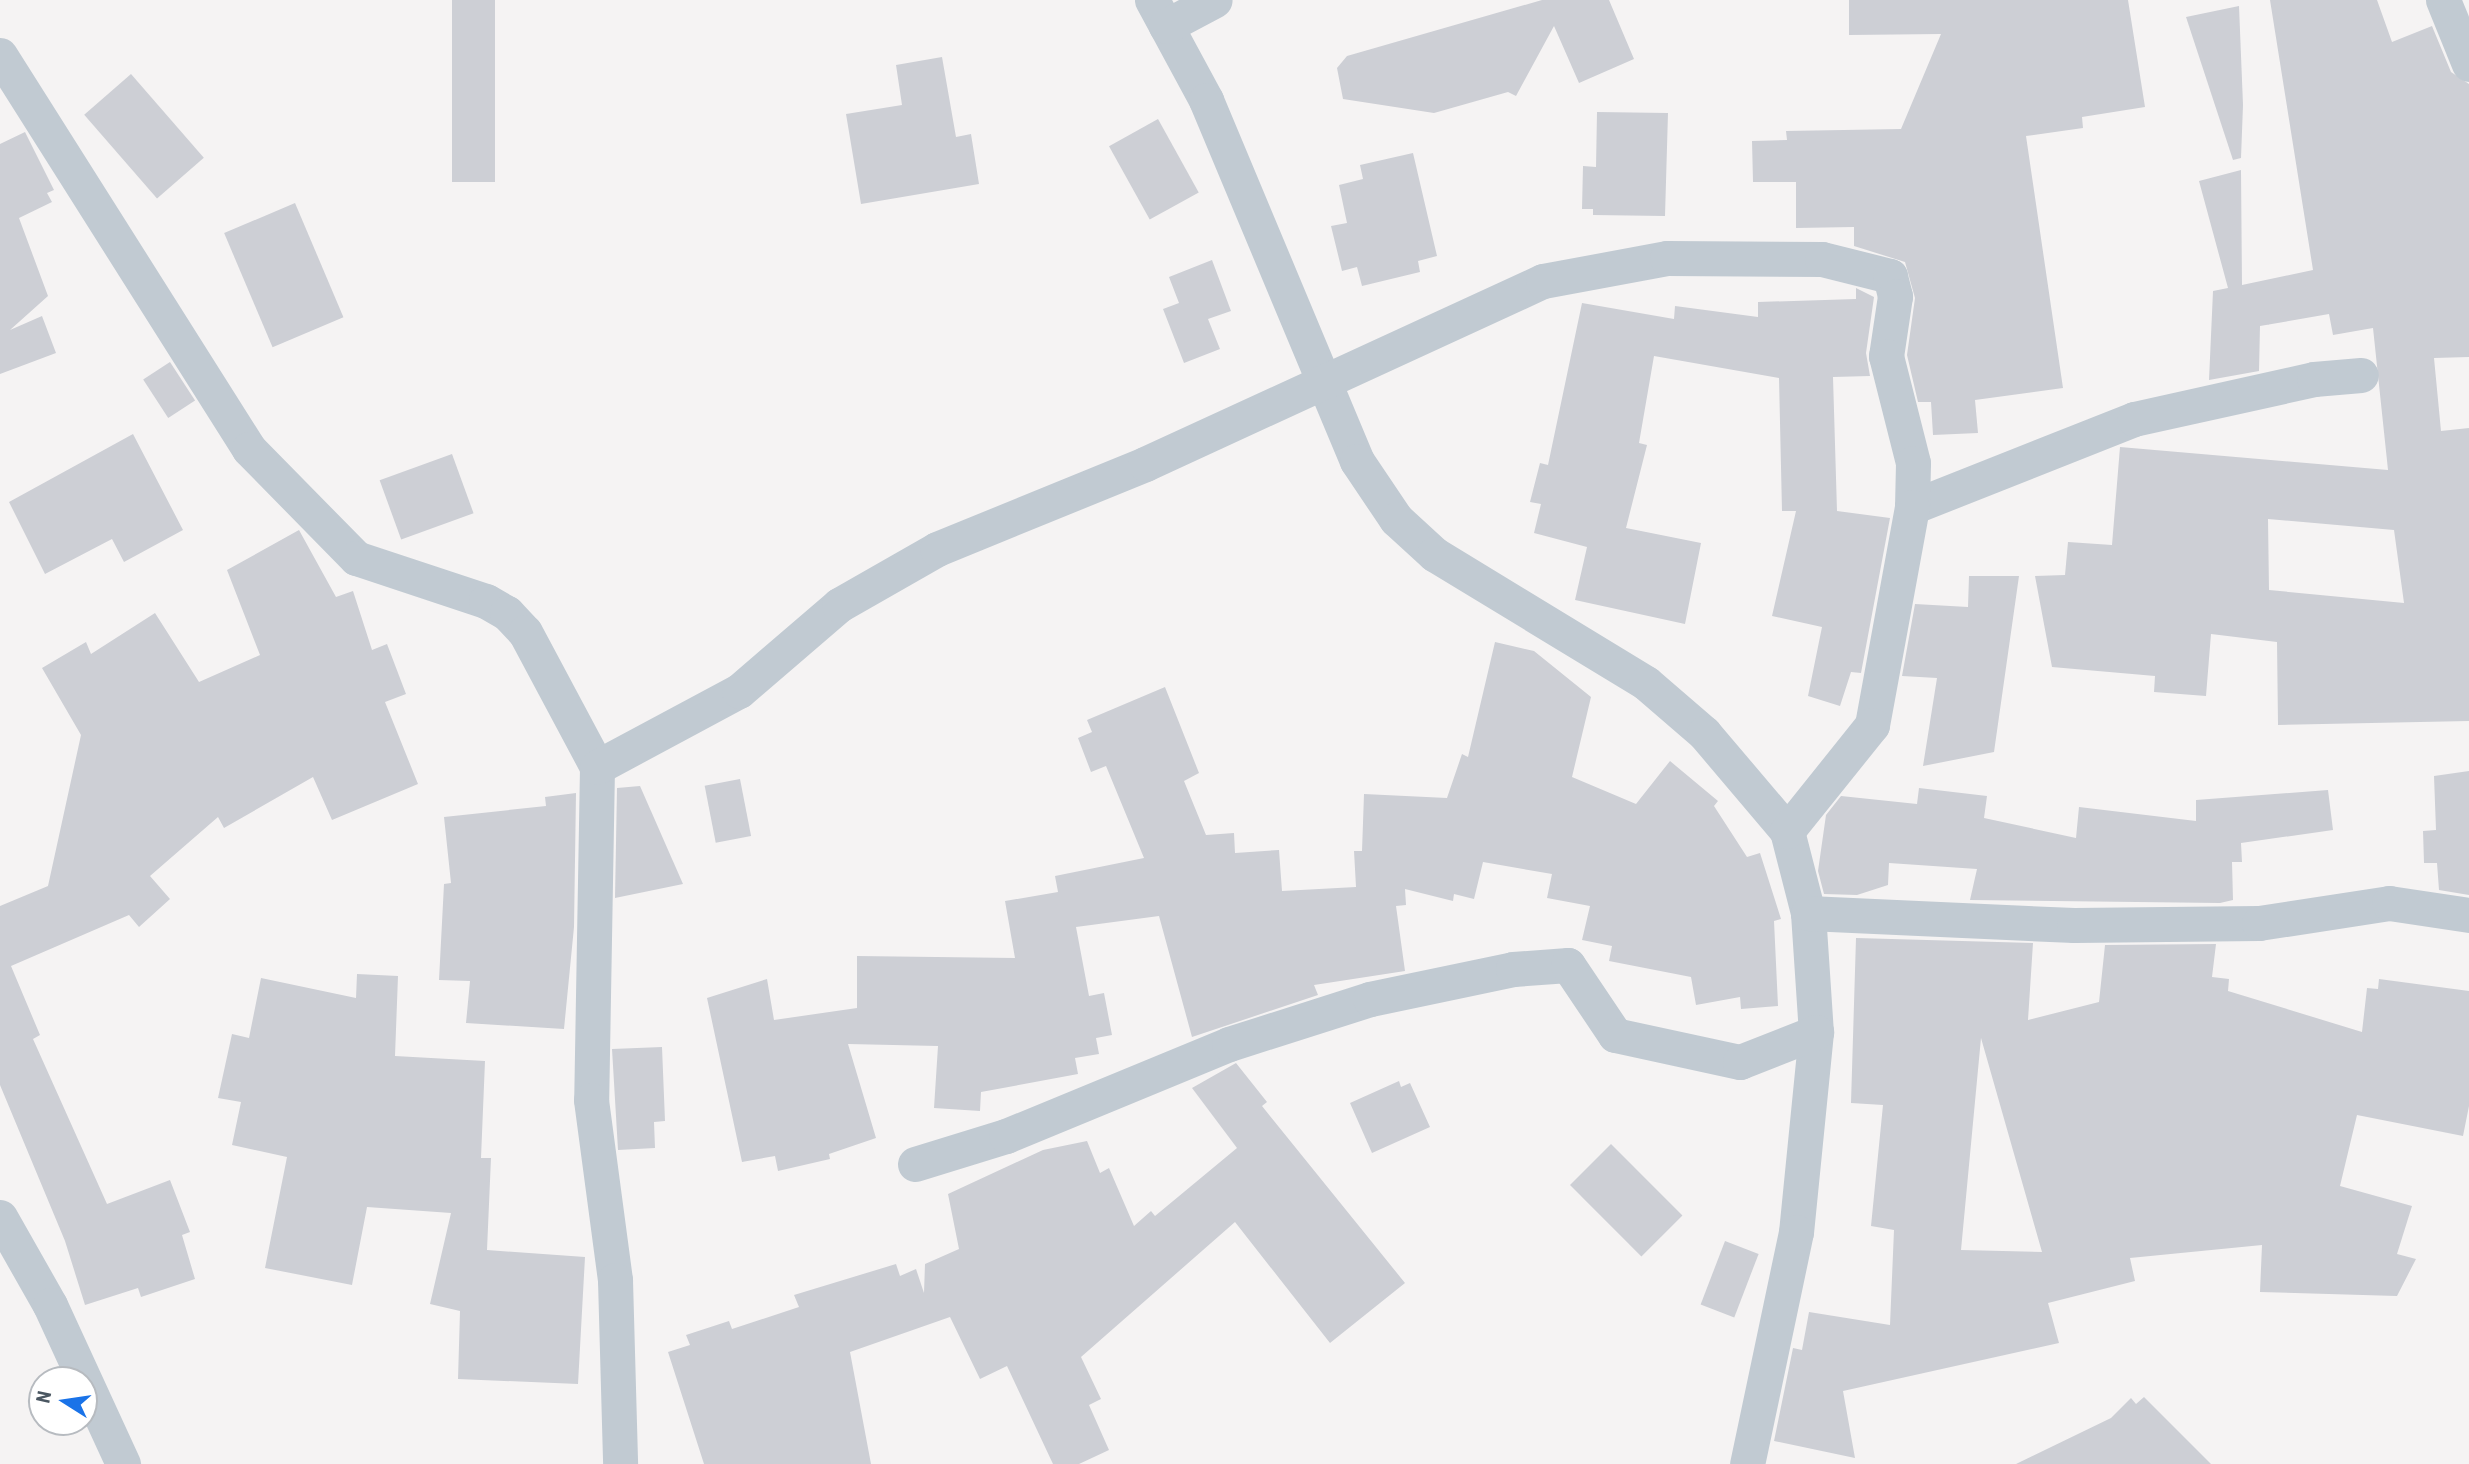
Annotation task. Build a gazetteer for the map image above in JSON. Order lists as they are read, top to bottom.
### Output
{
  "north": "left"
}
